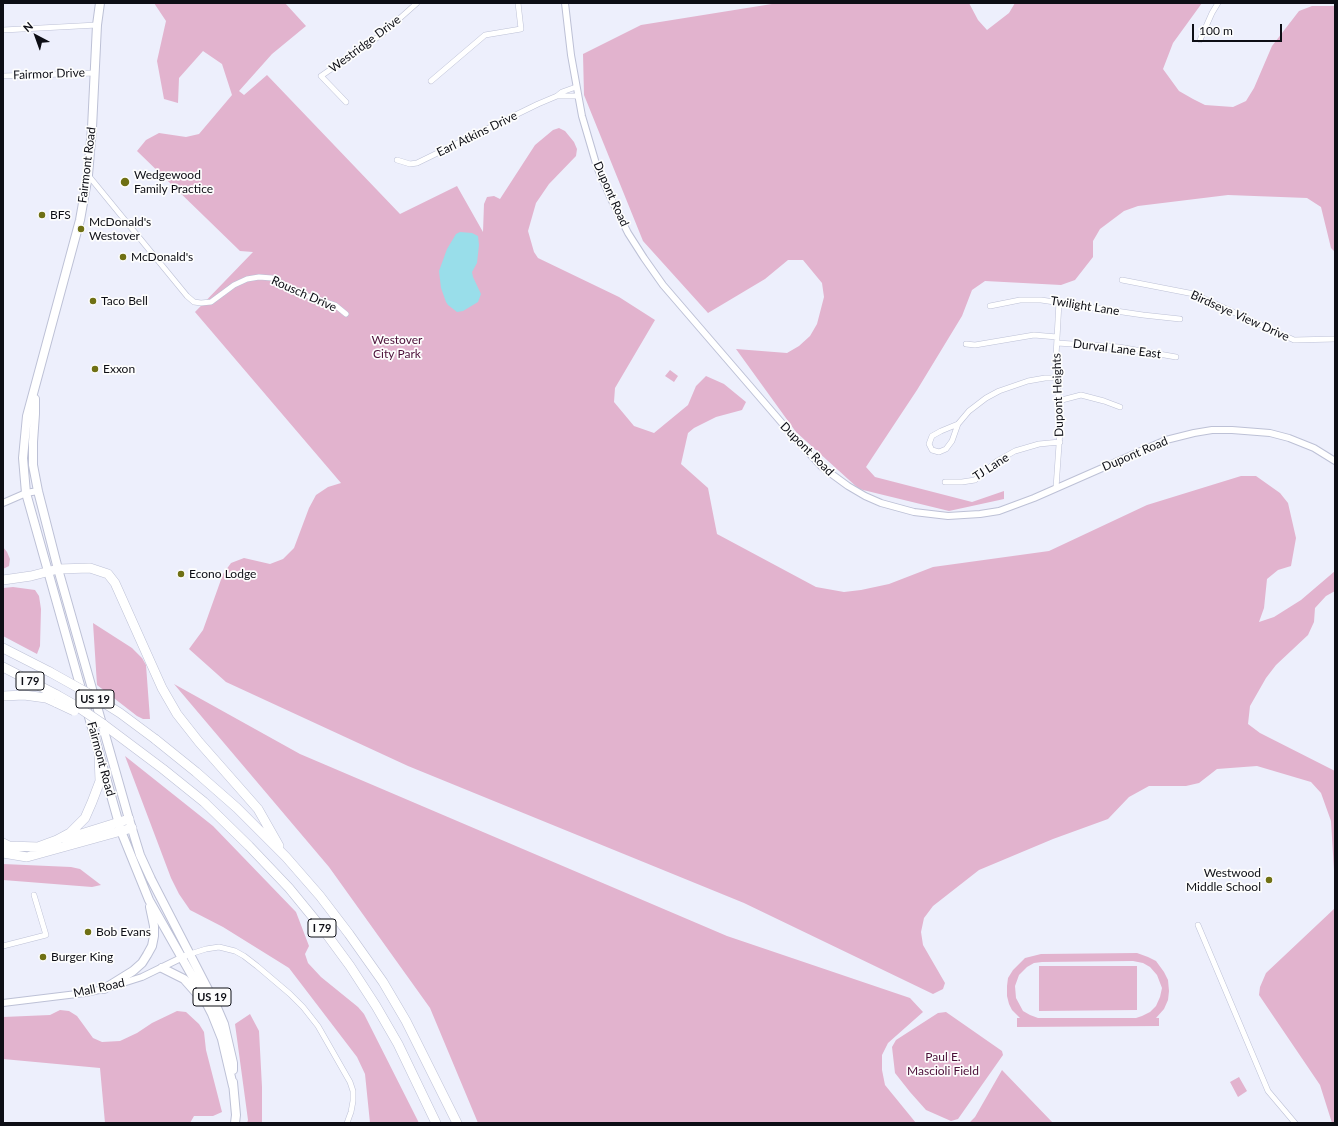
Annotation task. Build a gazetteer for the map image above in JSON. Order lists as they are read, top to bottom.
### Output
{
  "streets": {
    "highway": ["I 79"],
    "main road": ["Fairmont Road", "US 19"],
    "street": [
      "Westridge Drive",
      "Fairmor Drive",
      "Earl Atkins Drive",
      "Dupont Road",
      "Rousch Drive",
      "Twilight Lane",
      "Birdseye View Drive",
      "Durval Lane East",
      "Dupont Heights",
      "TJ Lane",
      "Mall Road"
    ]
  },
  "crossings": [
    ["Fairmor Drive", "Fairmont Road"],
    ["Earl Atkins Drive", "Dupont Road"],
    ["Fairmont Road", "Rousch Drive"],
    ["Fairmont Road", "Mall Road"],
    ["Dupont Road", "Dupont Heights"],
    ["Twilight Lane", "Dupont Heights"],
    ["Durval Lane East", "Dupont Heights"],
    ["Dupont Heights", "TJ Lane"]
  ],
  "parks": ["Westover City Park", "Paul E. Mascioli Field"],
  "places": [
    "Wedgewood Family Practice",
    "BFS",
    "McDonald's Westover",
    "McDonald's",
    "Taco Bell",
    "Exxon",
    "Econo Lodge",
    "Westwood Middle School",
    "Bob Evans",
    "Burger King"
  ],
  "scale_bar": "100 m",
  "north": "top left"
}
